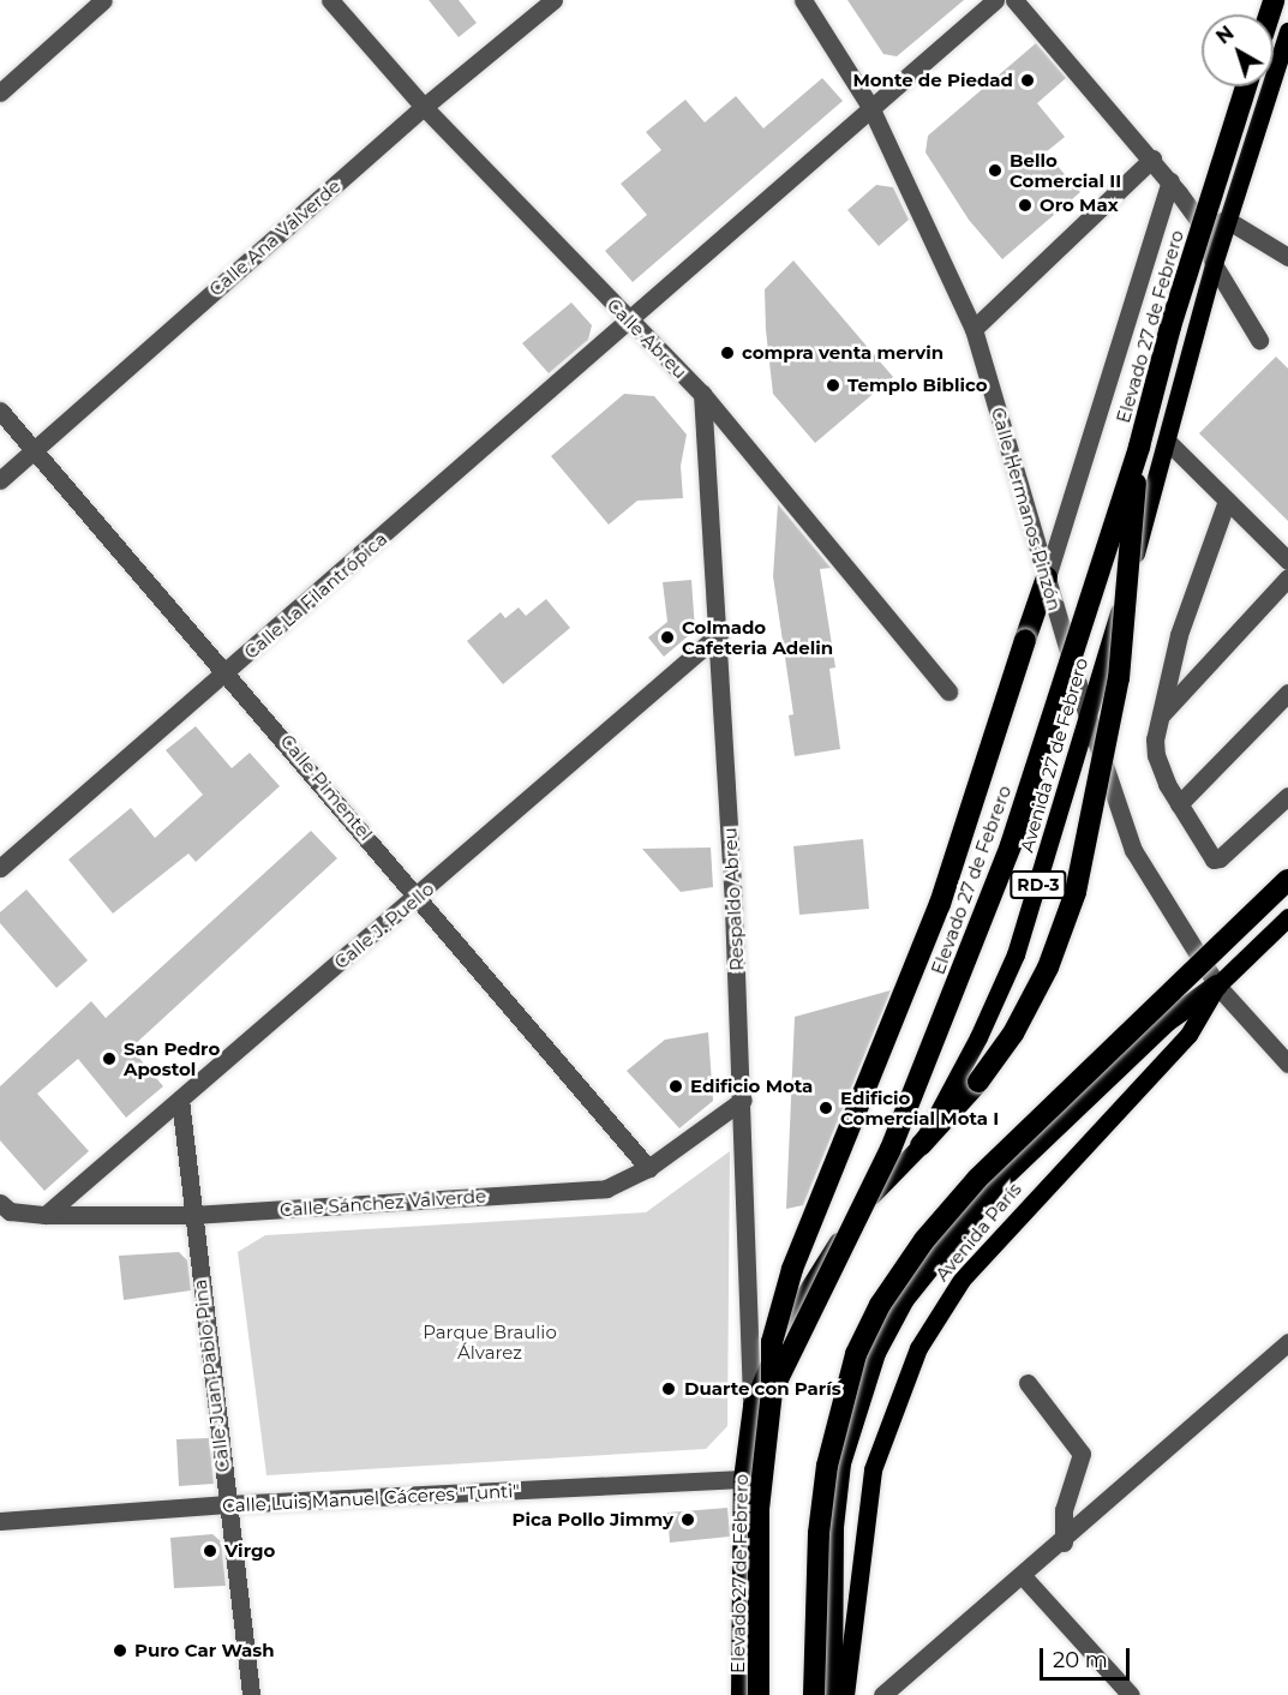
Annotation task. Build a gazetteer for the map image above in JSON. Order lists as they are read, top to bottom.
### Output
{
  "streets": {
    "highway": ["Elevado 27 de Febrero", "RD-3"],
    "main road": ["Avenida 27 de Febrero", "Avenida París"],
    "street": [
      "Calle Ana Valverde",
      "Calle Abreu",
      "Calle Hermanos Pinzón",
      "Calle La Filantrópica",
      "Calle Pimentel",
      "Respaldo Abreu",
      "Calle J. Puello",
      "Calle Sánchez Valverde",
      "Calle Juan Pablo Pina",
      "Calle Luis Manuel Cáceres \"Tunti\""
    ]
  },
  "crossings": [
    ["Calle Ana Valverde", "Calle Abreu"],
    ["Calle Ana Valverde", "Calle Pimentel"],
    ["Calle Abreu", "Calle La Filantrópica"],
    ["Calle Abreu", "Respaldo Abreu"],
    ["Calle Hermanos Pinzón", "Calle La Filantrópica"],
    ["Calle Hermanos Pinzón", "Avenida 27 de Febrero"],
    ["Calle Hermanos Pinzón", "Avenida París"],
    ["Calle La Filantrópica", "Calle Pimentel"],
    ["Avenida 27 de Febrero", "Respaldo Abreu"],
    ["Avenida 27 de Febrero", "Calle Luis Manuel Cáceres \"Tunti\""],
    ["Calle Pimentel", "Calle J. Puello"],
    ["Calle Pimentel", "Calle Sánchez Valverde"],
    ["Respaldo Abreu", "Calle J. Puello"],
    ["Respaldo Abreu", "Calle Sánchez Valverde"],
    ["Calle J. Puello", "Calle Sánchez Valverde"],
    ["Calle J. Puello", "Calle Juan Pablo Pina"],
    ["Calle Sánchez Valverde", "Calle Juan Pablo Pina"],
    ["Calle Juan Pablo Pina", "Calle Luis Manuel Cáceres \"Tunti\""]
  ],
  "parks": ["Parque Braulio Álvarez"],
  "places": [
    "Monte de Piedad",
    "Bello Comercial II",
    "Oro Max",
    "compra venta mervin",
    "Templo Biblico",
    "Colmado Cafeteria Adelin",
    "San Pedro Apostol",
    "Edificio Mota",
    "Edificio Comercial Mota I",
    "Duarte con París",
    "Pica Pollo Jimmy",
    "Virgo",
    "Puro Car Wash"
  ],
  "scale_bar": "20 m",
  "north": "top left"
}
